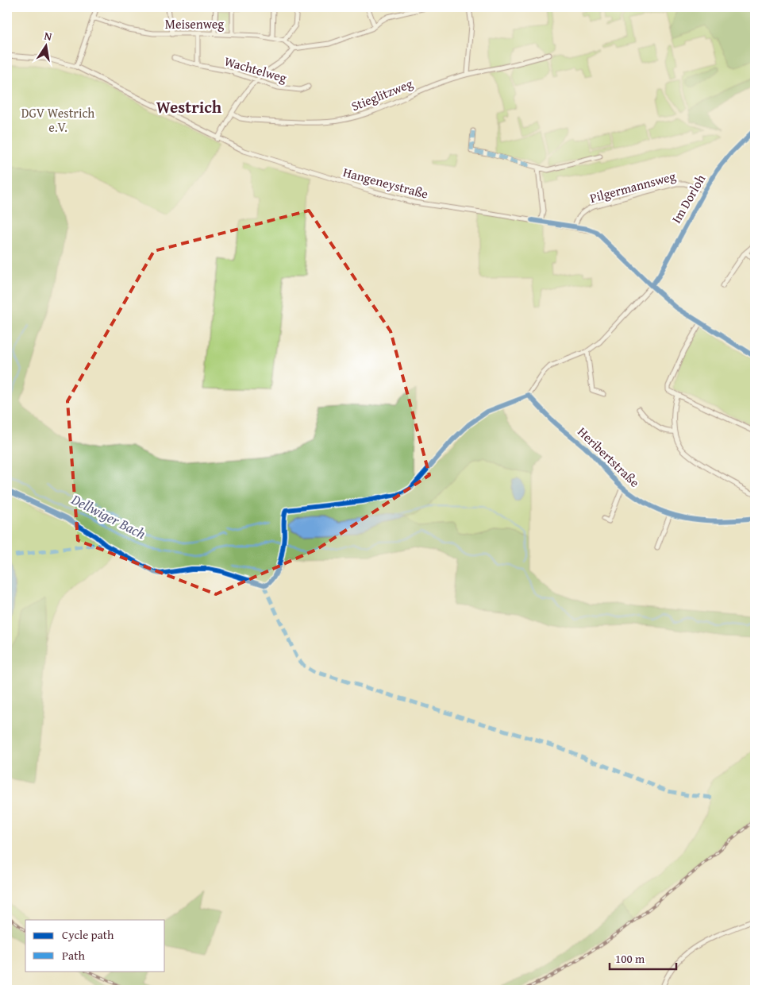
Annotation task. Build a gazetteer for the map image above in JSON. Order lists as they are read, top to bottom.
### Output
{
  "streets": {
    "street": [
      "Meisenweg",
      "Wachtelweg",
      "Stieglitzweg",
      "Hangeneystraße",
      "Pilgermannsweg",
      "Im Dorloh",
      "Heribertstraße"
    ]
  },
  "crossings": [
    ["Hangeneystraße", "Pilgermannsweg"],
    ["Hangeneystraße", "Im Dorloh"],
    ["Pilgermannsweg", "Im Dorloh"],
    ["Im Dorloh", "Heribertstraße"]
  ],
  "districts": ["Westrich"],
  "water": ["Dellwiger Bach"],
  "parks": ["DGV Westrich e.V."],
  "legend": ["Cycle path", "Path"],
  "scale_bar": "100 m",
  "north": "top"
}
